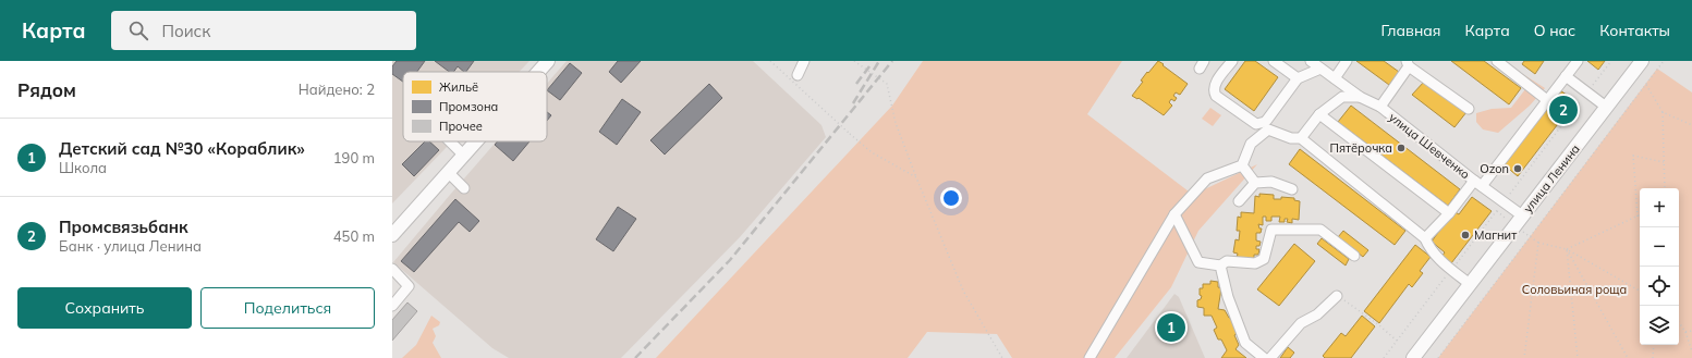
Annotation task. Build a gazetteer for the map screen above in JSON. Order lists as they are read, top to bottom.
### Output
{
  "streets": {
    "main road": ["улица Ленина"],
    "street": ["улица Шевченко"]
  },
  "crossings": [
    ["улица Шевченко", "улица Ленина"]
  ],
  "parks": ["Соловьиная роща"],
  "places": ["Пятёрочка", "Ozon", "Магнит"],
  "legend": ["Жильё", "Промзона", "Прочее"],
  "page": {
    "header": "Карта",
    "search": "Поиск",
    "nav": [
      "Главная",
      "Карта",
      "О нас",
      "Контакты"
    ],
    "heading": ["Рядом", "Найдено: 2"],
    "pins": ["2", "1"],
    "list": [
      {
        "mark": "1",
        "name": "Детский сад №30 «Кораблик»",
        "note": "Школа",
        "value": "190 m"
      },
      {
        "mark": "2",
        "name": "Промсвязьбанк",
        "note": "Банк · улица Ленина",
        "value": "450 m"
      }
    ],
    "map_buttons": ["+", "−"],
    "buttons": ["Сохранить", "Поделиться"]
  }
}
